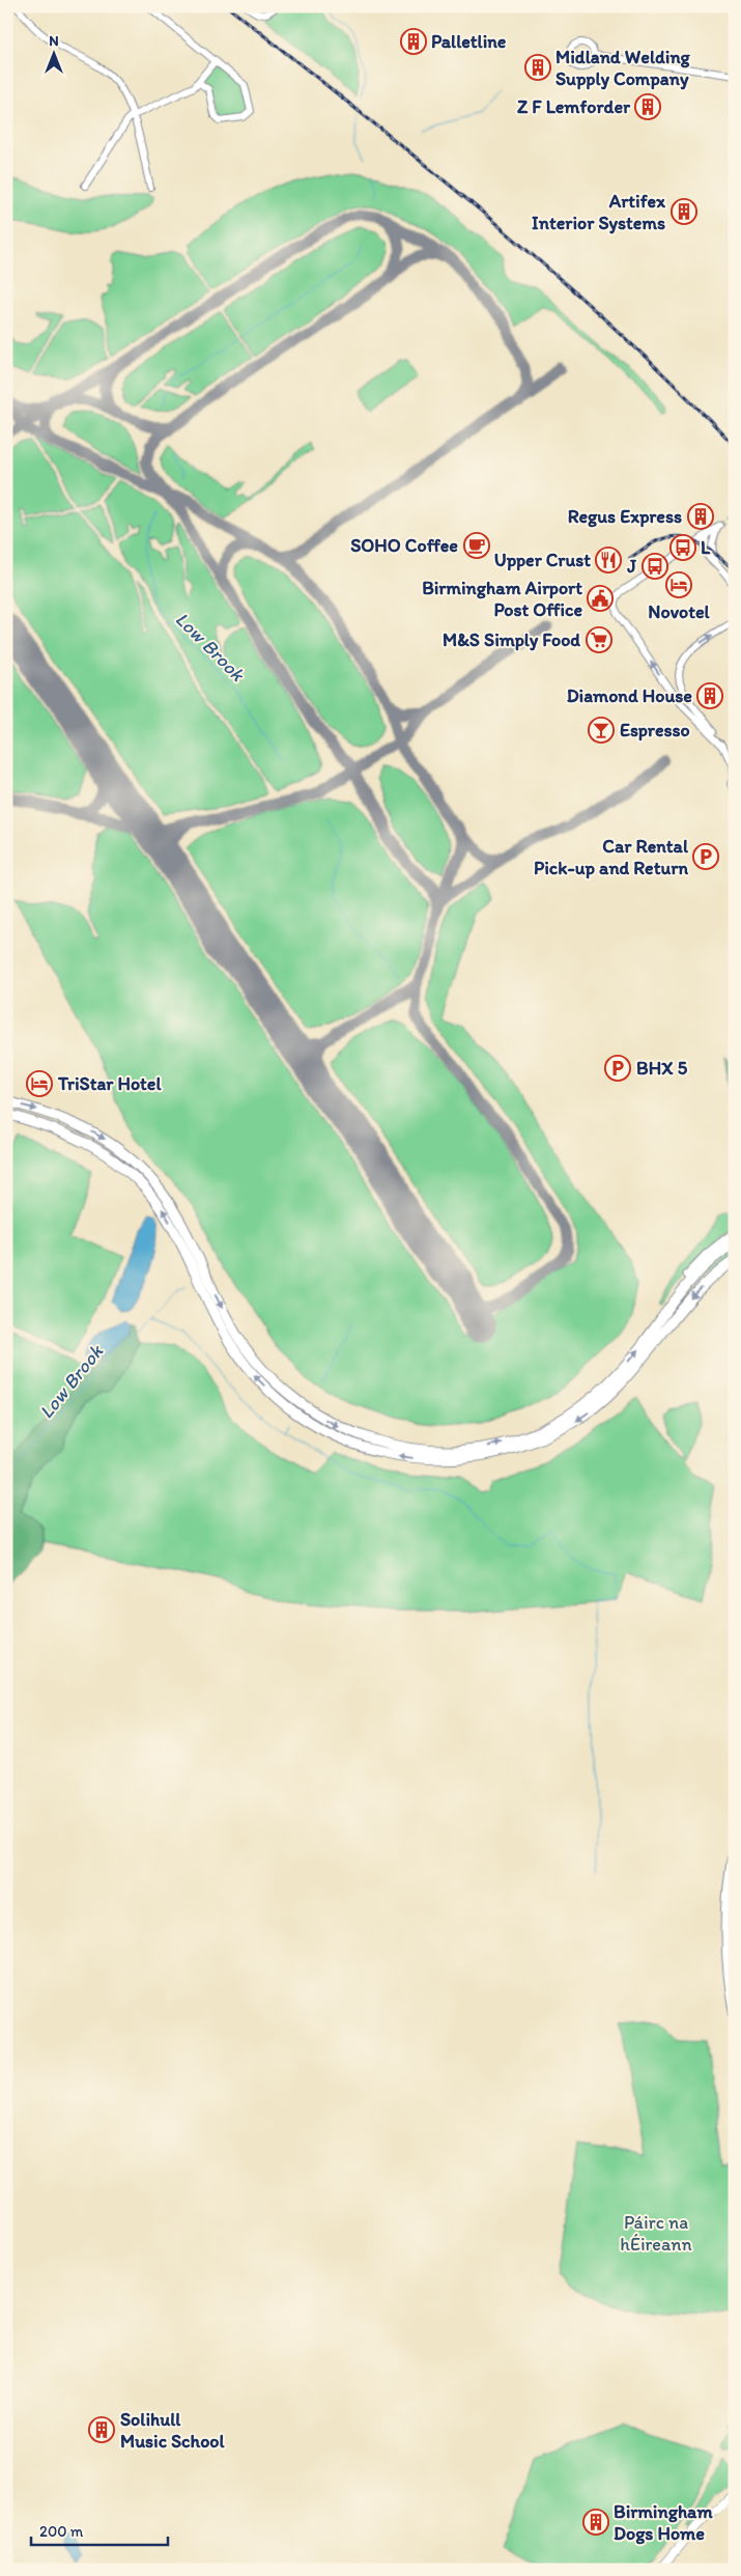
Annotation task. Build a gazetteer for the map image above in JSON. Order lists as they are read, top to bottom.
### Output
{
  "water": ["Low Brook"],
  "parks": ["Páirc na hÉireann"],
  "places": {
    "building": [
      "Palletline",
      "Midland Welding Supply Company",
      "Z F Lemforder",
      "Artifex Interior Systems",
      "Regus Express",
      "Diamond House",
      "Solihull Music School",
      "Birmingham Dogs Home"
    ],
    "cafe": ["SOHO Coffee"],
    "bus stop": ["L", "J"],
    "restaurant": ["Upper Crust"],
    "hotel": ["Novotel", "TriStar Hotel"],
    "public building": ["Birmingham Airport Post Office"],
    "supermarket": ["M&S Simply Food"],
    "bar": ["Espresso"],
    "parking": ["Car Rental Pick-up and Return", "BHX 5"]
  },
  "scale_bar": "200 m",
  "north": "top"
}
